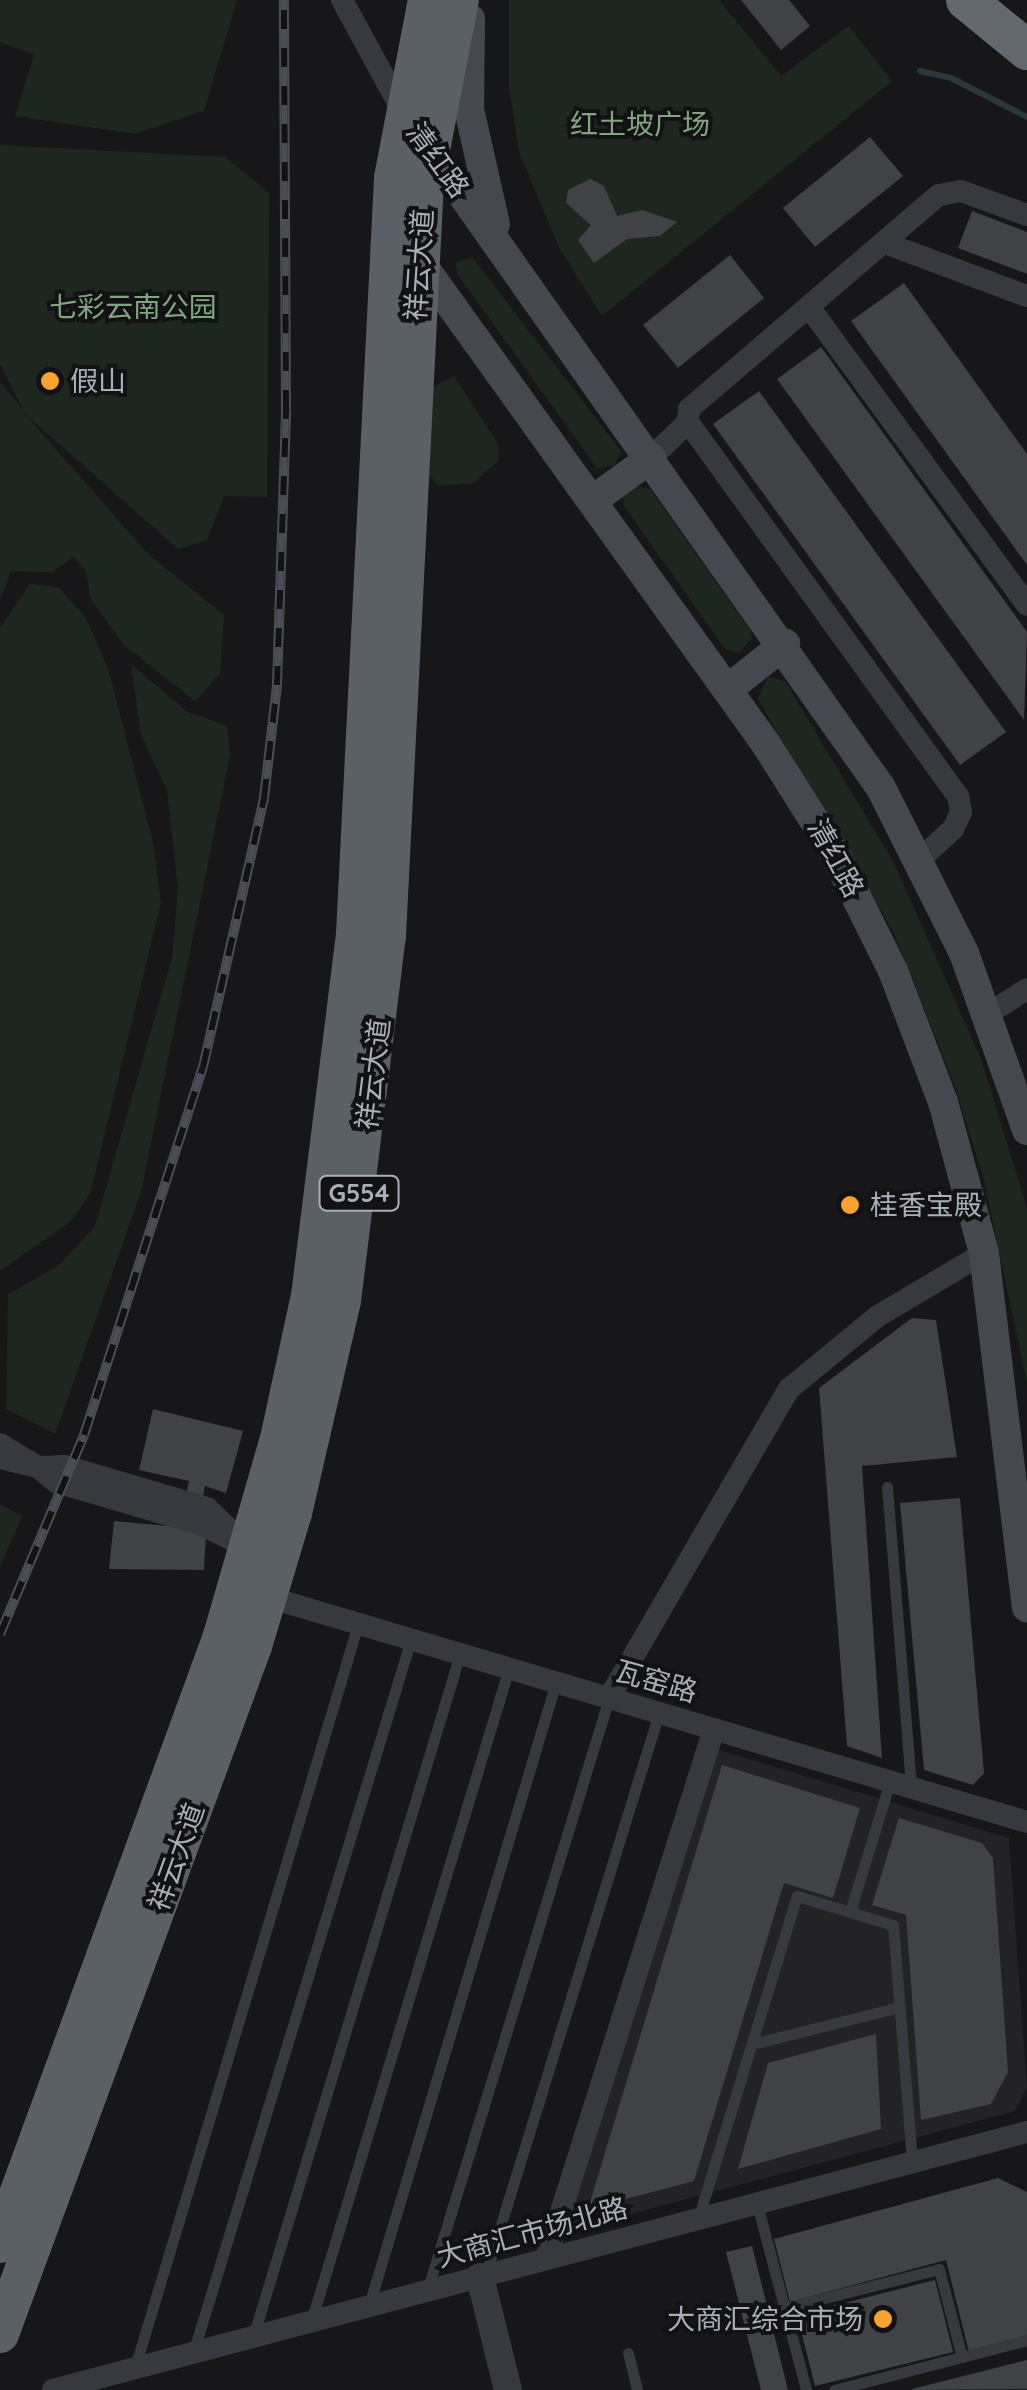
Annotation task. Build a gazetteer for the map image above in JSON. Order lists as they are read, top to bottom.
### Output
{
  "streets": {
    "highway": ["祥云大道", "G554"],
    "main road": ["清红路"],
    "street": ["瓦窑路", "大商汇市场北路"]
  },
  "crossings": [
    ["清红路", "祥云大道"],
    ["祥云大道", "瓦窑路"]
  ],
  "parks": ["红土坡广场", "七彩云南公园"],
  "places": ["假山", "桂香宝殿", "大商汇综合市场"]
}
